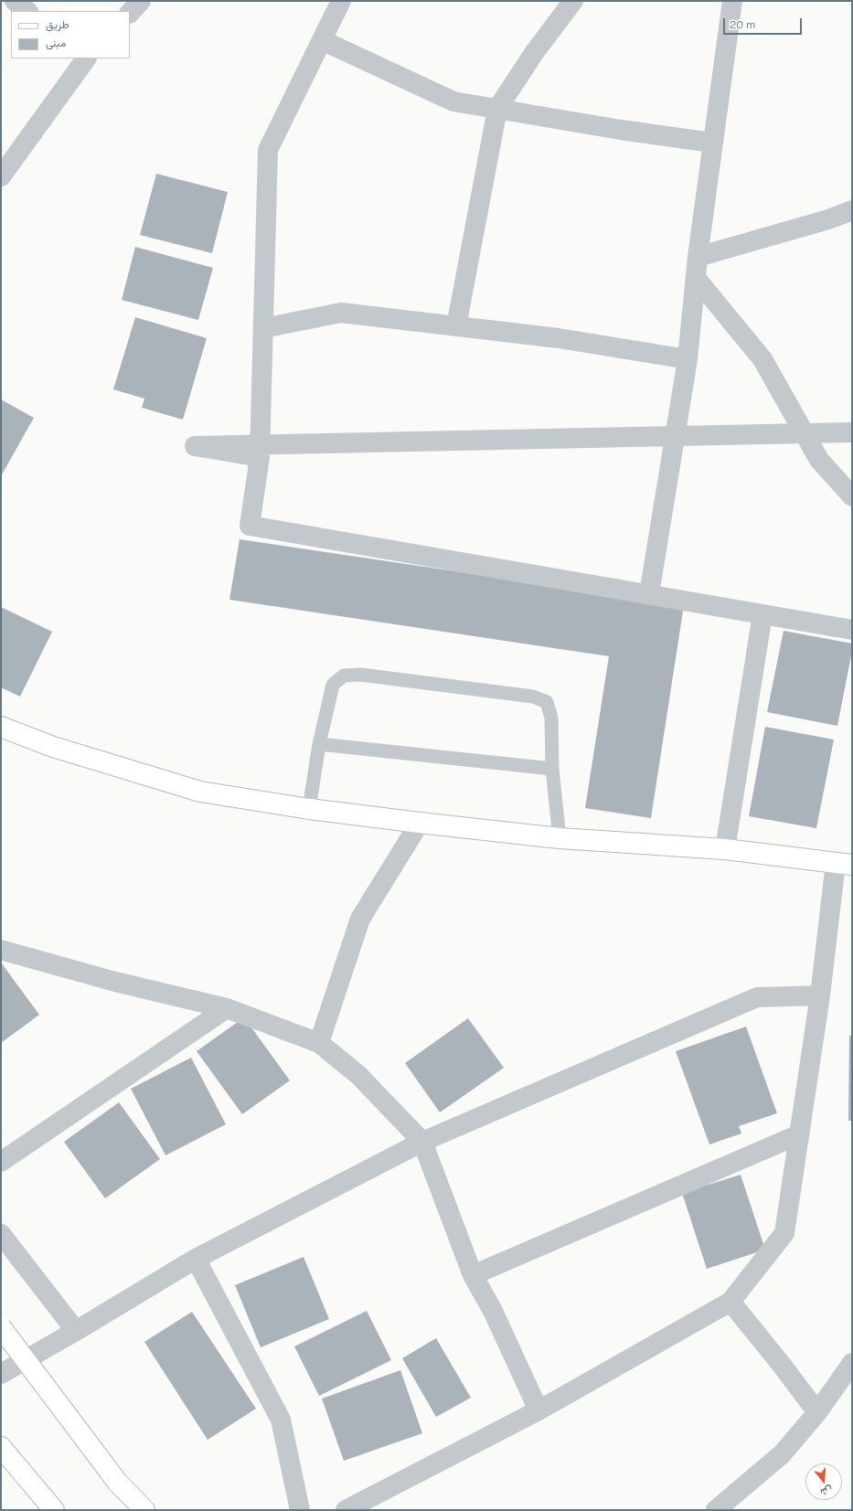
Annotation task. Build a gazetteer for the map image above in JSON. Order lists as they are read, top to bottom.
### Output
{
  "legend": ["طريق", "مبنى"],
  "scale_bar": "20 m",
  "north": "bottom"
}
